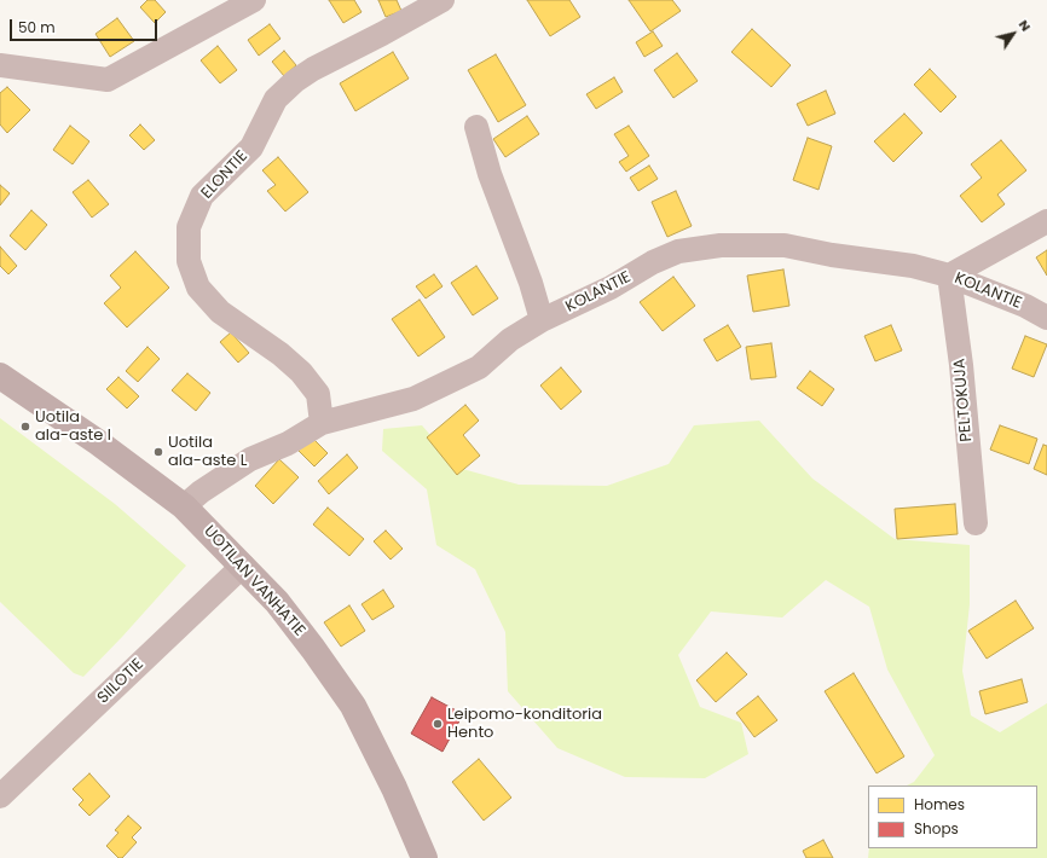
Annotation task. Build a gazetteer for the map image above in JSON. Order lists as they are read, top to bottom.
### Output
{
  "streets": {
    "main road": ["UOTILAN VANHATIE"],
    "street": [
      "ELONTIE",
      "KOLANTIE",
      "PELTOKUJA",
      "SIILOTIE"
    ]
  },
  "crossings": [
    ["ELONTIE", "KOLANTIE"],
    ["KOLANTIE", "PELTOKUJA"],
    ["KOLANTIE", "UOTILAN VANHATIE"],
    ["UOTILAN VANHATIE", "SIILOTIE"]
  ],
  "places": ["Uotila ala-aste I", "Uotila ala-aste L", "Leipomo-konditoria Hento"],
  "legend": ["Homes", "Shops"],
  "scale_bar": "50 m",
  "north": "top right"
}
